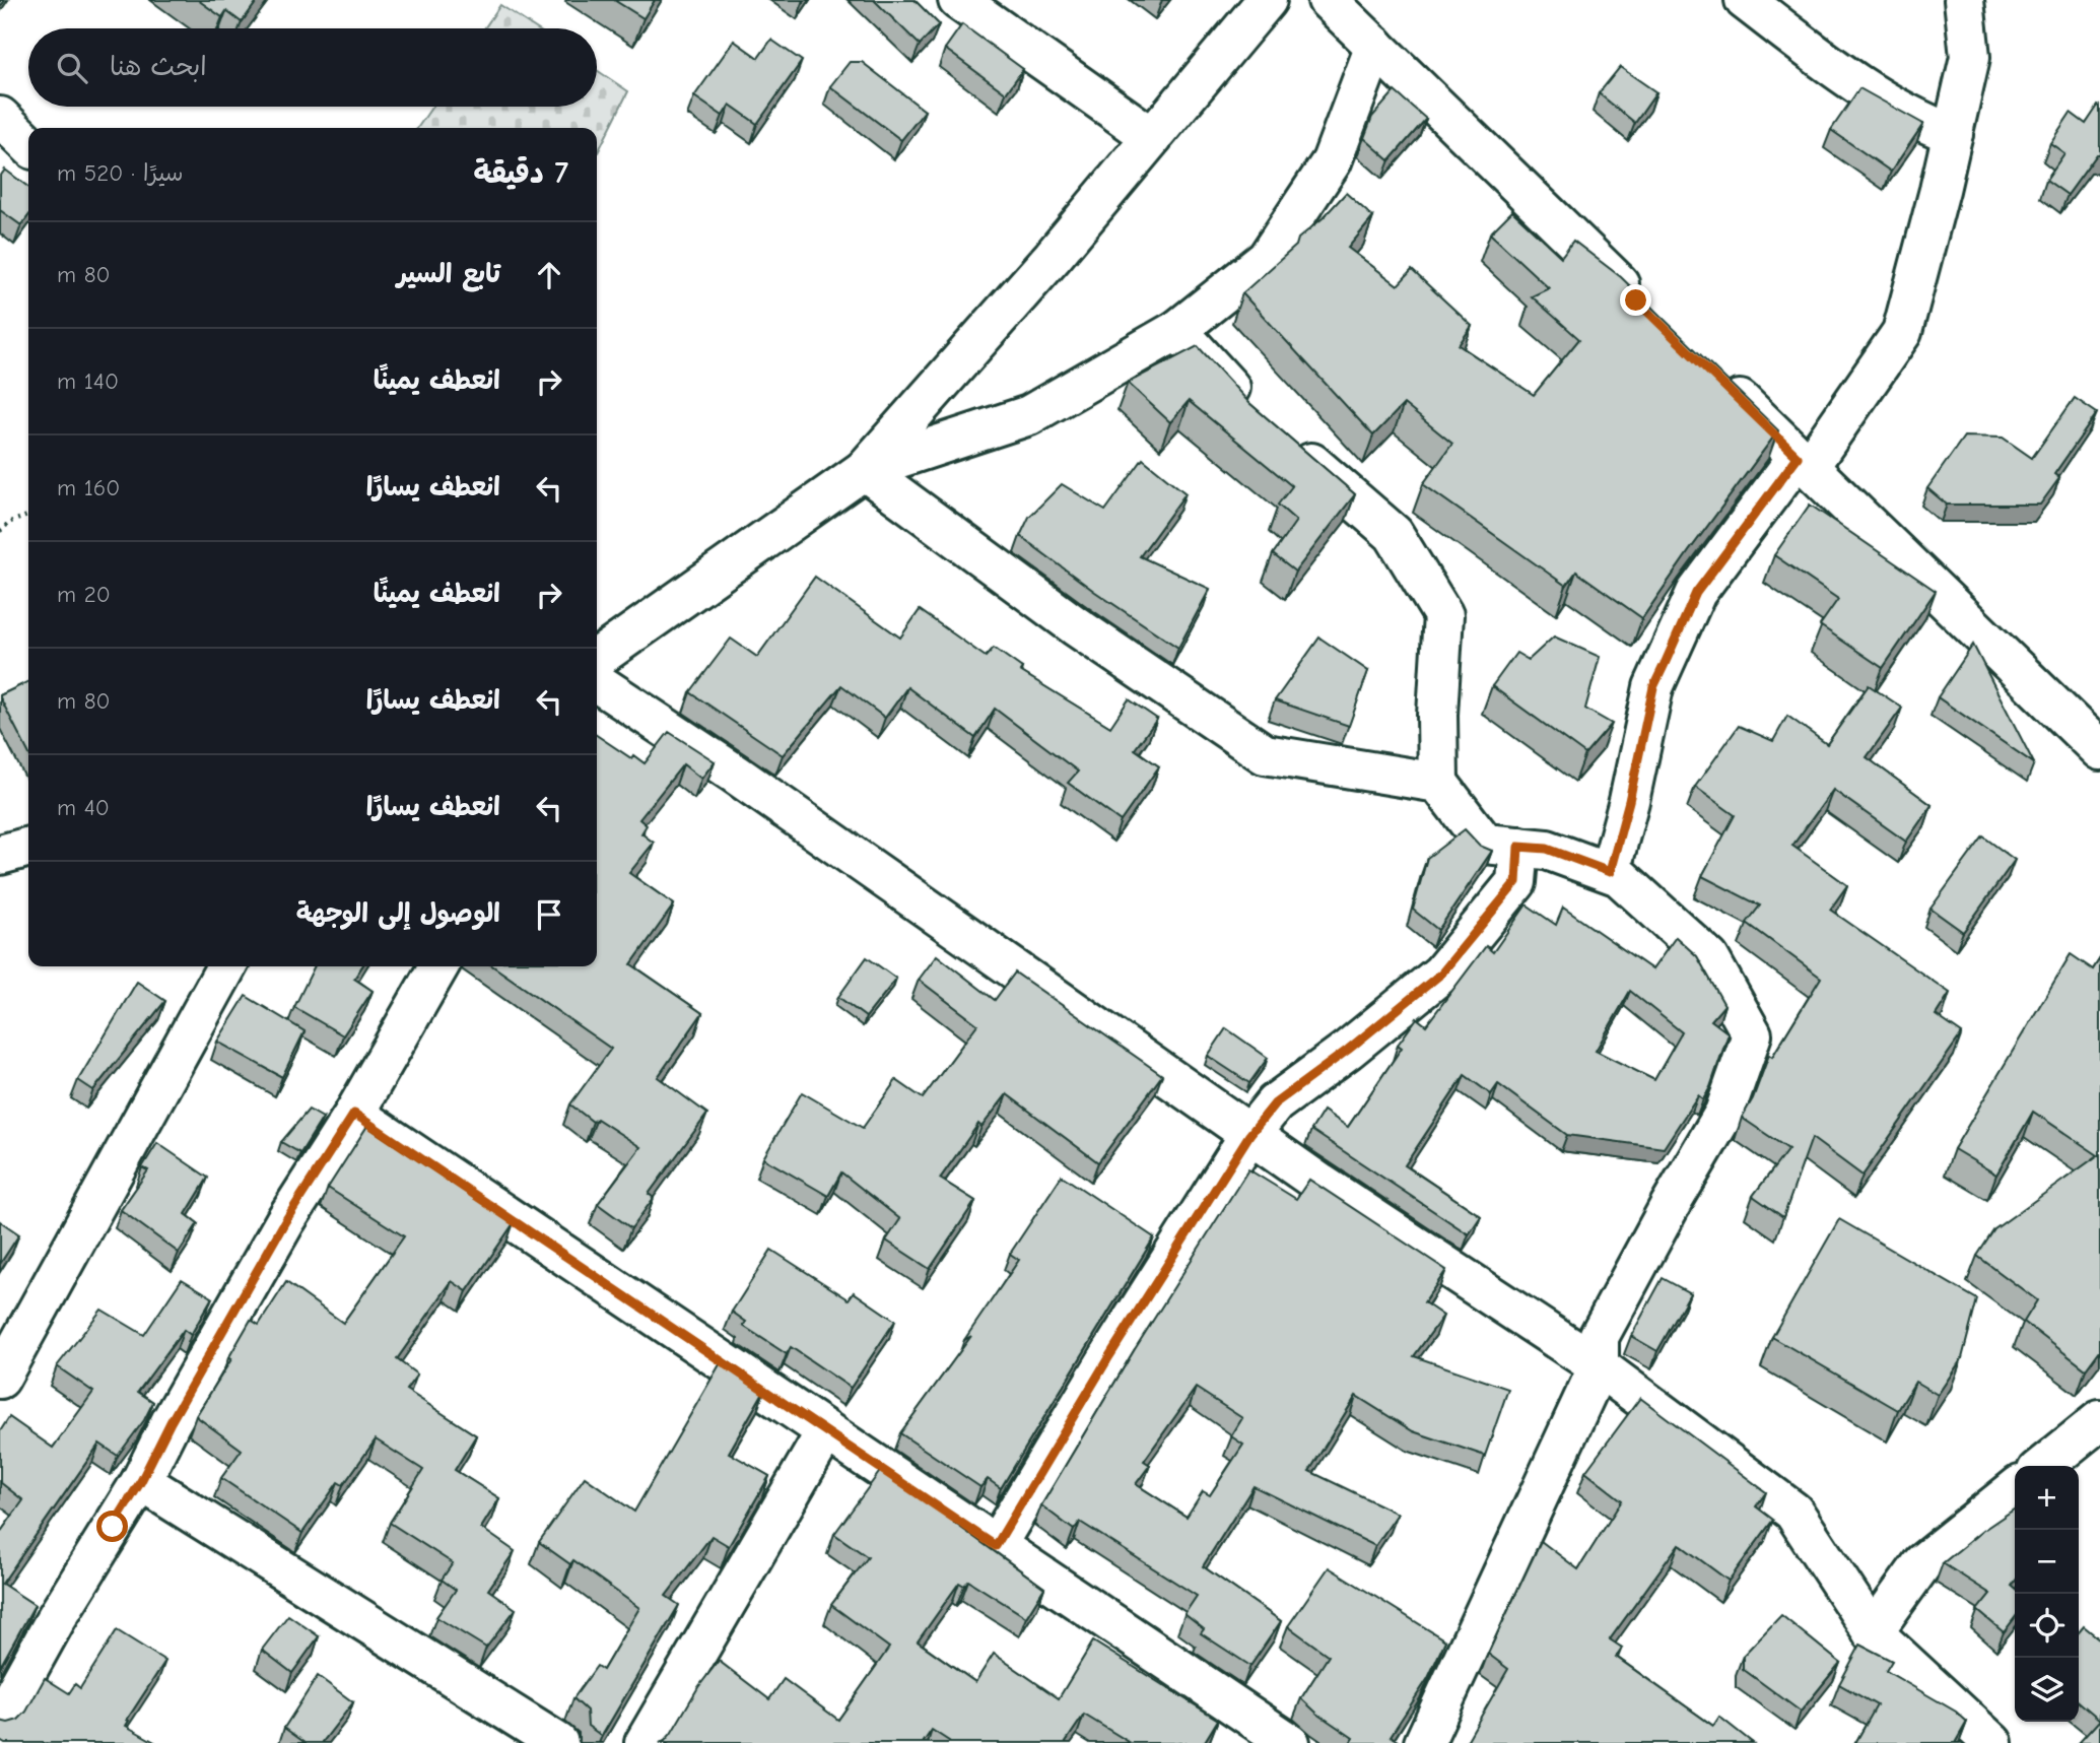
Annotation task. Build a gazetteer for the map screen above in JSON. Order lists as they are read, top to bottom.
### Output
{
  "page": {
    "search": "ابحث هنا",
    "heading": ["7 دقيقة", "سيرًا · 520 m"],
    "list": [
      ["تابع السير", "80 m"],
      ["انعطف يمينًا", "140 m"],
      ["انعطف يسارًا", "160 m"],
      ["انعطف يمينًا", "20 m"],
      ["انعطف يسارًا", "80 m"],
      ["انعطف يسارًا", "40 m"],
      "الوصول إلى الوجهة"
    ],
    "map_buttons": ["+", "−"]
  }
}
